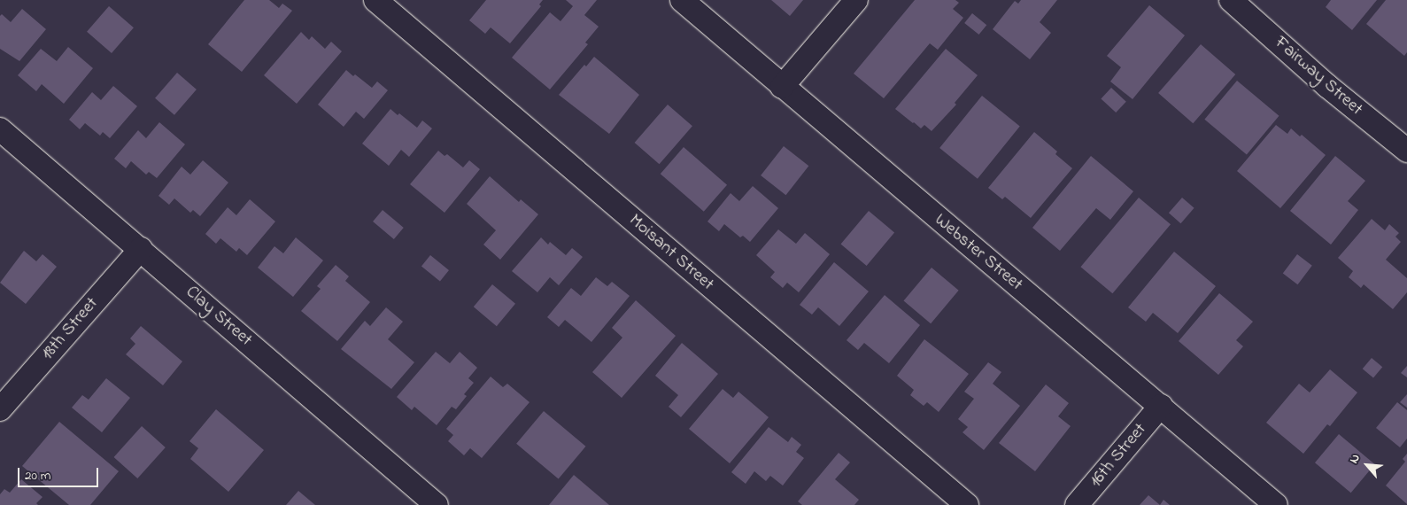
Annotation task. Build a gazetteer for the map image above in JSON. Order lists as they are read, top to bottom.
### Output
{
  "streets": {
    "street": [
      "Fairway Street",
      "Moisant Street",
      "Webster Street",
      "Clay Street",
      "18th Street",
      "16th Street"
    ]
  },
  "crossings": [
    ["Webster Street", "16th Street"],
    ["Clay Street", "18th Street"]
  ],
  "scale_bar": "20 m",
  "north": "top left"
}
